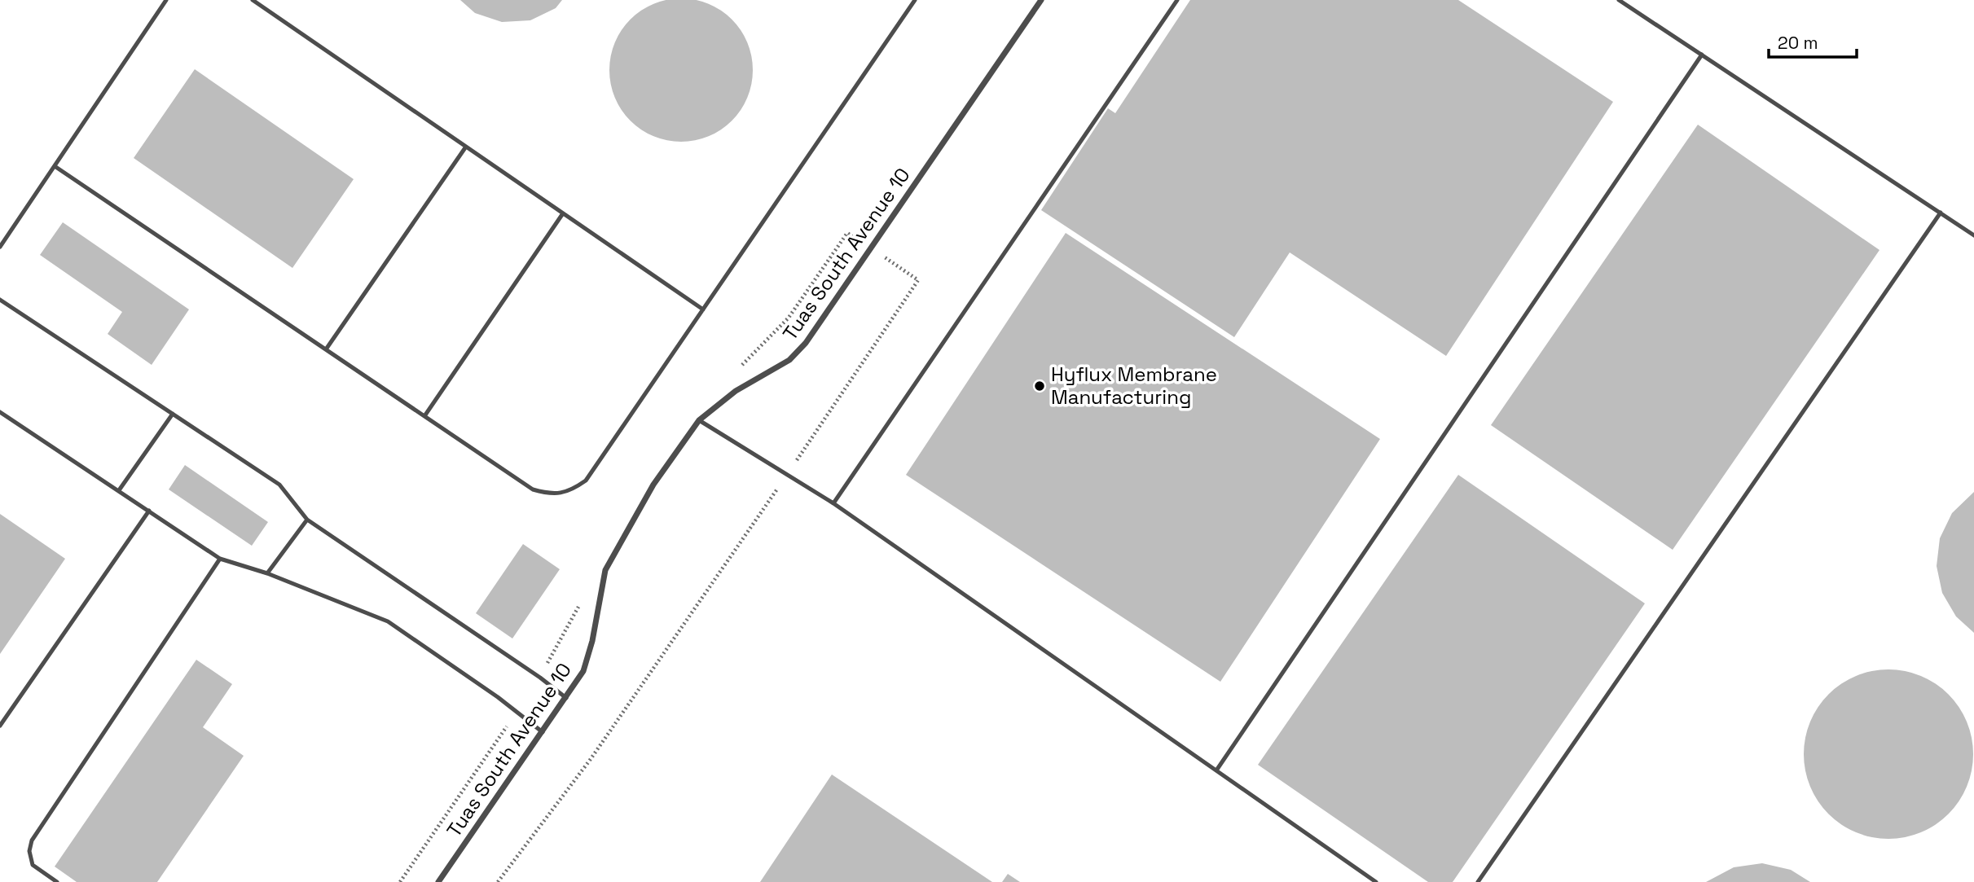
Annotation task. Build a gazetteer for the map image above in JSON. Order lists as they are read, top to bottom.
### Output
{
  "streets": {
    "street": ["Tuas South Avenue 10"]
  },
  "places": ["Hyflux Membrane Manufacturing"],
  "scale_bar": "20 m"
}
